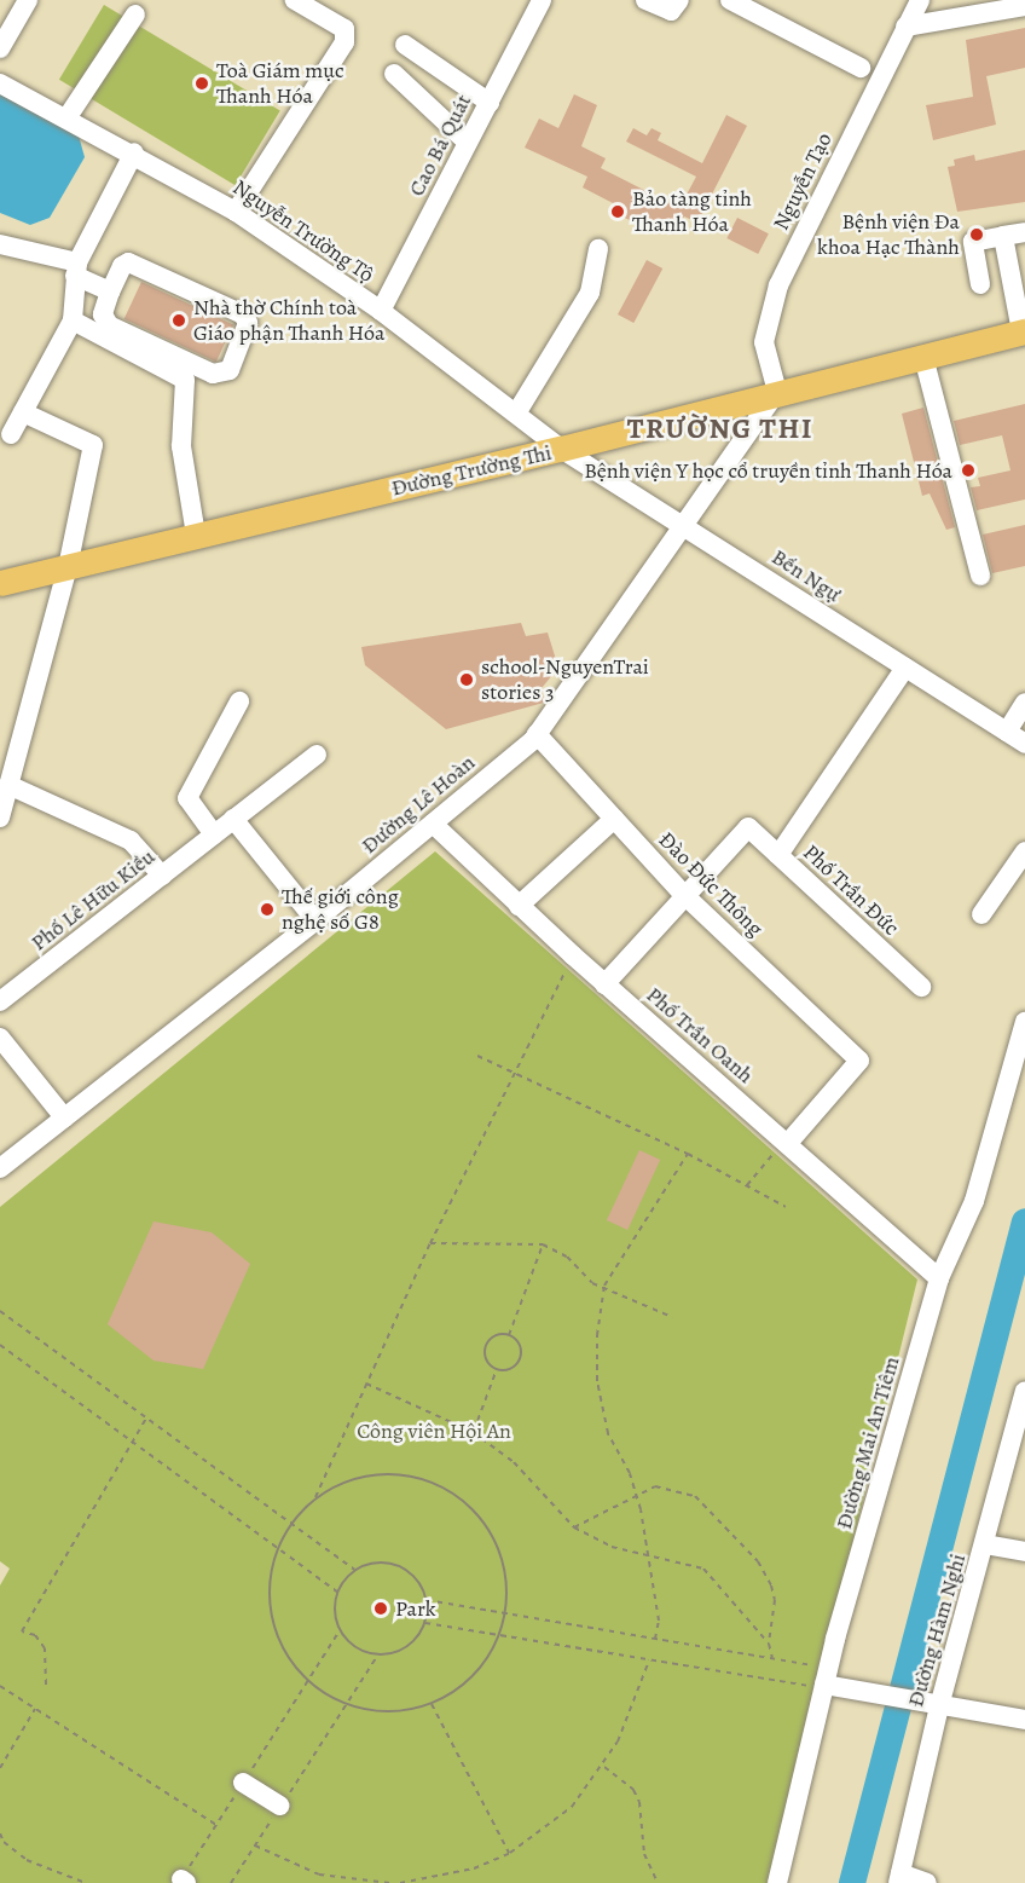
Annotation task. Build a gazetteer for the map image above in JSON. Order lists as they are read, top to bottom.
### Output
{
  "streets": {
    "main road": ["Đường Trường Thi"],
    "street": [
      "Cao Bá Quát",
      "Nguyễn Tạo",
      "Nguyễn Trường Tộ",
      "Bến Ngự",
      "Đường Lê Hoàn",
      "Đào Đức Thông",
      "Phố Trần Đức",
      "Phố Lê Hữu Kiều",
      "Phố Trần Oanh",
      "Đường Mai An Tiêm",
      "Đường Hàm Nghi"
    ]
  },
  "crossings": [
    ["Cao Bá Quát", "Nguyễn Trường Tộ"],
    ["Nguyễn Tạo", "Đường Trường Thi"],
    ["Nguyễn Tạo", "Đường Lê Hoàn"],
    ["Nguyễn Trường Tộ", "Đường Trường Thi"],
    ["Nguyễn Trường Tộ", "Bến Ngự"],
    ["Đường Trường Thi", "Bến Ngự"],
    ["Đường Trường Thi", "Đường Lê Hoàn"],
    ["Bến Ngự", "Đường Lê Hoàn"],
    ["Đường Lê Hoàn", "Đào Đức Thông"],
    ["Đường Lê Hoàn", "Phố Trần Oanh"],
    ["Đào Đức Thông", "Phố Trần Đức"],
    ["Đào Đức Thông", "Phố Trần Oanh"],
    ["Phố Trần Oanh", "Đường Mai An Tiêm"]
  ],
  "districts": ["TRƯỜNG THI"],
  "parks": ["Công viên Hội An"],
  "places": [
    "Toà Giám mục Thanh Hóa",
    "Bảo tàng tỉnh Thanh Hóa",
    "Bệnh viện Đa khoa Hạc Thành",
    "Nhà thờ Chính toà Giáo phận Thanh Hóa",
    "Bệnh viện Y học cổ truyền tỉnh Thanh Hóa",
    "school-NguyenTrai stories 3",
    "Thế giới công nghệ số G8",
    "Park"
  ]
}
